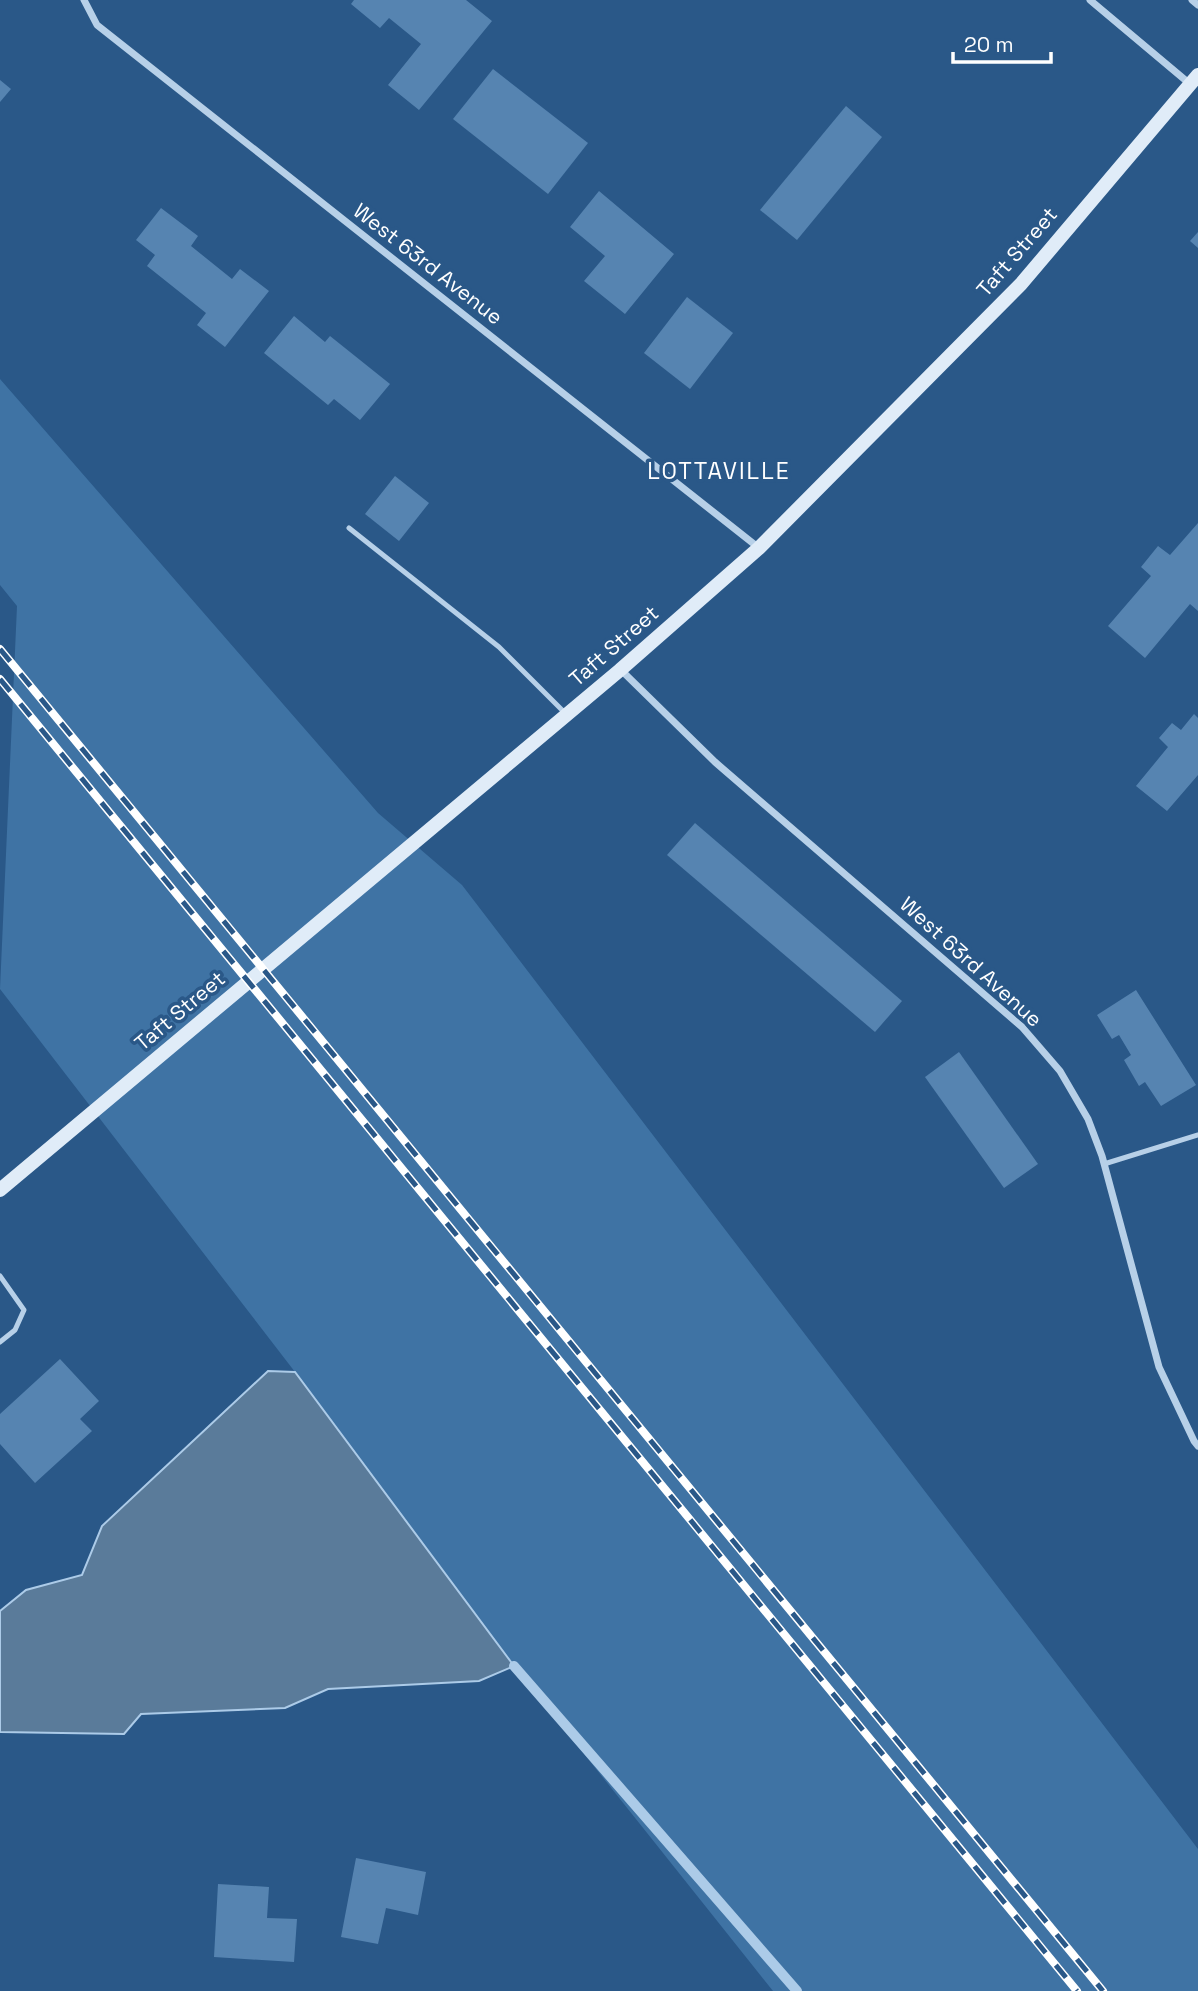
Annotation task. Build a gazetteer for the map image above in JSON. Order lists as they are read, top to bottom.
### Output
{
  "streets": {
    "main road": ["Taft Street"],
    "street": ["West 63rd Avenue"]
  },
  "crossings": [
    ["Taft Street", "West 63rd Avenue"]
  ],
  "districts": ["LOTTAVILLE"],
  "scale_bar": "20 m"
}
